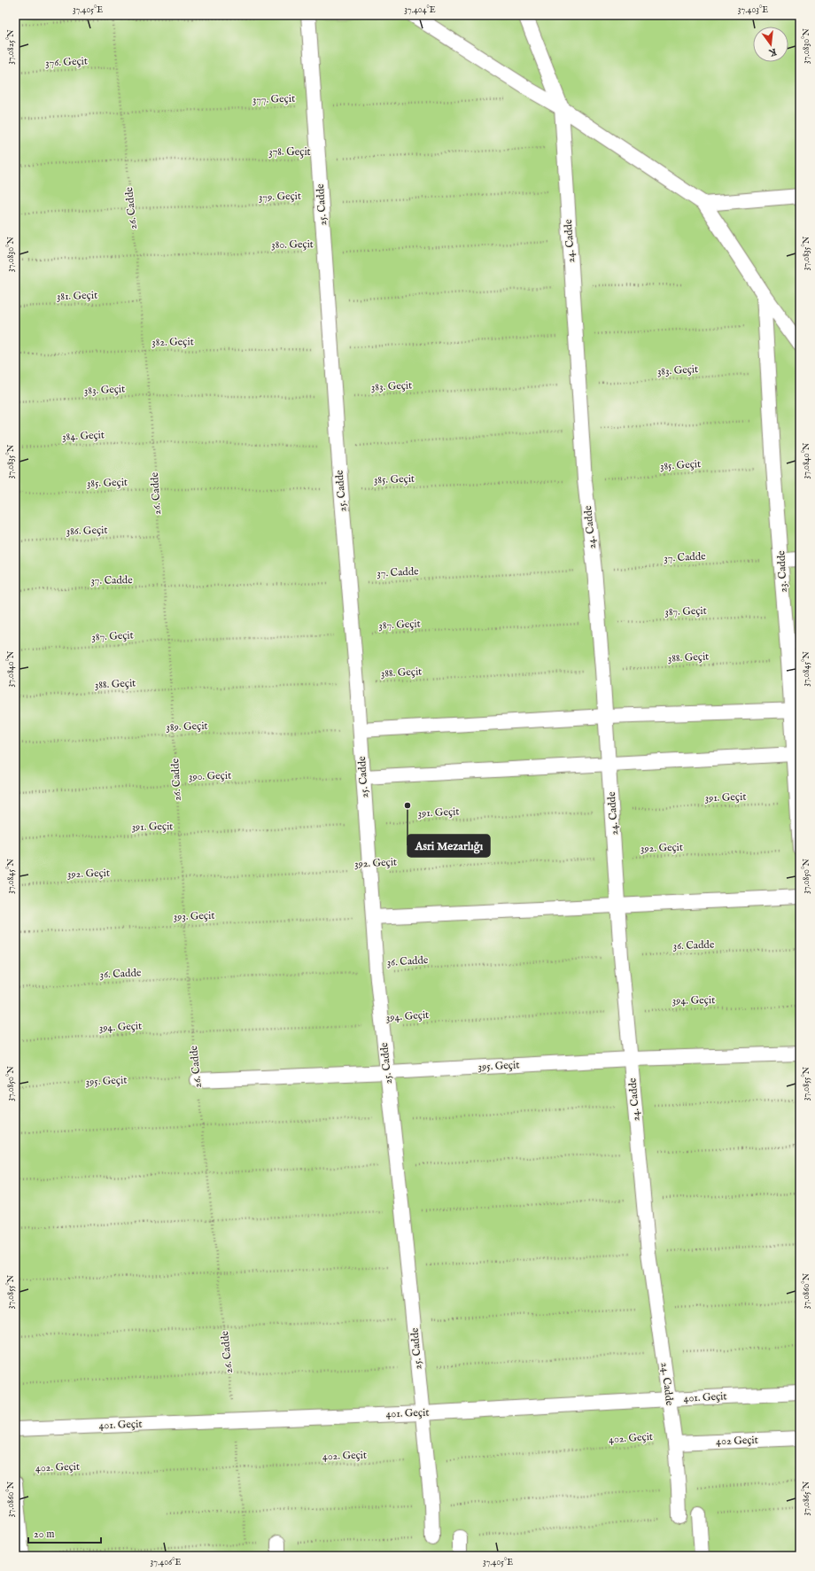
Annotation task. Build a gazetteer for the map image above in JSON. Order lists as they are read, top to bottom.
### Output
{
  "streets": {
    "lane": [
      "25. Cadde",
      "24. Cadde",
      "23. Cadde",
      "395. Geçit",
      "401. Geçit",
      "402 Geçit"
    ],
    "path": [
      "376. Geçit",
      "377. Geçit",
      "378. Geçit",
      "379. Geçit",
      "26. Cadde",
      "380. Geçit",
      "381. Geçit",
      "382. Geçit",
      "383. Geçit",
      "384. Geçit",
      "385. Geçit",
      "386. Geçit",
      "37. Cadde",
      "387. Geçit",
      "388. Geçit",
      "389. Geçit",
      "390. Geçit",
      "391. Geçit",
      "392. Geçit",
      "393. Geçit",
      "36. Cadde",
      "394. Geçit",
      "402. Geçit"
    ]
  },
  "crossings": [
    ["376. Geçit", "26. Cadde"],
    ["377. Geçit", "25. Cadde"],
    ["377. Geçit", "26. Cadde"],
    ["378. Geçit", "25. Cadde"],
    ["378. Geçit", "26. Cadde"],
    ["378. Geçit", "24. Cadde"],
    ["379. Geçit", "25. Cadde"],
    ["379. Geçit", "26. Cadde"],
    ["379. Geçit", "24. Cadde"],
    ["25. Cadde", "380. Geçit"],
    ["25. Cadde", "382. Geçit"],
    ["25. Cadde", "383. Geçit"],
    ["25. Cadde", "384. Geçit"],
    ["25. Cadde", "385. Geçit"],
    ["25. Cadde", "37. Cadde"],
    ["25. Cadde", "387. Geçit"],
    ["25. Cadde", "388. Geçit"],
    ["25. Cadde", "389. Geçit"],
    ["25. Cadde", "390. Geçit"],
    ["25. Cadde", "391. Geçit"],
    ["25. Cadde", "392. Geçit"],
    ["25. Cadde", "393. Geçit"],
    ["25. Cadde", "36. Cadde"],
    ["25. Cadde", "394. Geçit"],
    ["25. Cadde", "395. Geçit"],
    ["25. Cadde", "401. Geçit"],
    ["25. Cadde", "402. Geçit"],
    ["26. Cadde", "380. Geçit"],
    ["26. Cadde", "381. Geçit"],
    ["26. Cadde", "382. Geçit"],
    ["26. Cadde", "383. Geçit"],
    ["26. Cadde", "384. Geçit"],
    ["26. Cadde", "385. Geçit"],
    ["26. Cadde", "386. Geçit"],
    ["26. Cadde", "37. Cadde"],
    ["26. Cadde", "387. Geçit"],
    ["26. Cadde", "388. Geçit"],
    ["26. Cadde", "389. Geçit"],
    ["26. Cadde", "390. Geçit"],
    ["26. Cadde", "391. Geçit"],
    ["26. Cadde", "392. Geçit"],
    ["26. Cadde", "393. Geçit"],
    ["26. Cadde", "36. Cadde"],
    ["26. Cadde", "394. Geçit"],
    ["26. Cadde", "395. Geçit"],
    ["26. Cadde", "401. Geçit"],
    ["26. Cadde", "402. Geçit"],
    ["24. Cadde", "380. Geçit"],
    ["24. Cadde", "382. Geçit"],
    ["24. Cadde", "383. Geçit"],
    ["24. Cadde", "384. Geçit"],
    ["24. Cadde", "385. Geçit"],
    ["24. Cadde", "37. Cadde"],
    ["24. Cadde", "387. Geçit"],
    ["24. Cadde", "388. Geçit"],
    ["24. Cadde", "391. Geçit"],
    ["24. Cadde", "392. Geçit"],
    ["24. Cadde", "36. Cadde"],
    ["24. Cadde", "394. Geçit"],
    ["24. Cadde", "395. Geçit"],
    ["24. Cadde", "401. Geçit"],
    ["24. Cadde", "402. Geçit"],
    ["24. Cadde", "402 Geçit"],
    ["382. Geçit", "23. Cadde"],
    ["383. Geçit", "23. Cadde"],
    ["384. Geçit", "23. Cadde"],
    ["385. Geçit", "23. Cadde"],
    ["37. Cadde", "23. Cadde"],
    ["23. Cadde", "387. Geçit"],
    ["23. Cadde", "388. Geçit"],
    ["23. Cadde", "391. Geçit"],
    ["23. Cadde", "392. Geçit"],
    ["402. Geçit", "402 Geçit"]
  ],
  "places": ["Asri Mezarlığı"],
  "scale_bar": "20 m",
  "north": "bottom",
  "coordinates": [
    "37.405°E",
    "37.404°E",
    "37.403°E",
    "37.0830°N",
    "37.0825°N",
    "37.0835°N",
    "37.0840°N",
    "37.0845°N",
    "37.0850°N",
    "37.0855°N",
    "37.0860°N",
    "37.0865°N",
    "37.406°E"
  ]
}
